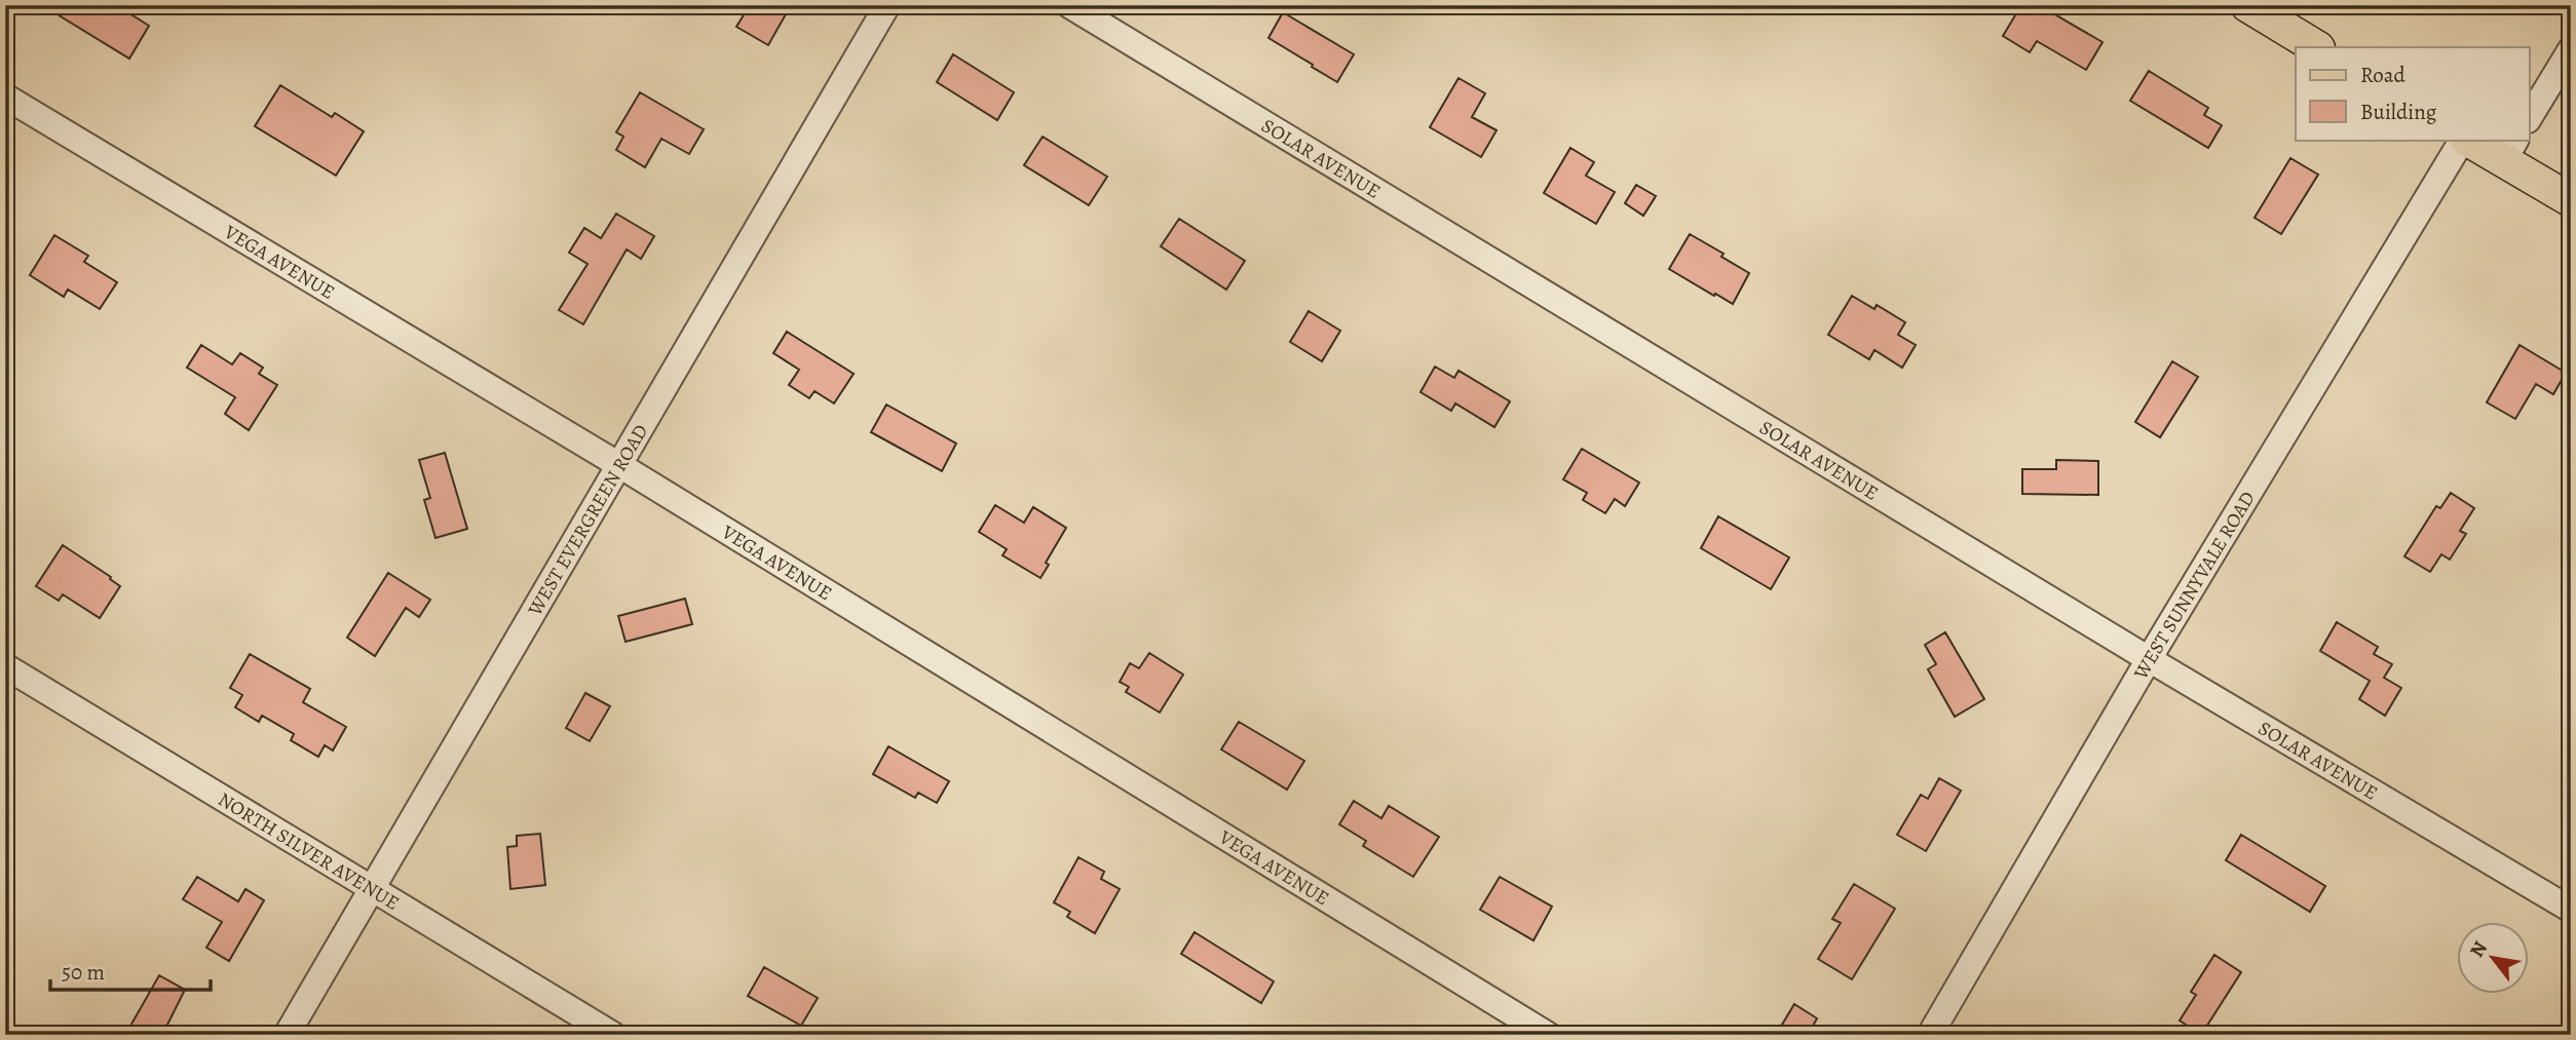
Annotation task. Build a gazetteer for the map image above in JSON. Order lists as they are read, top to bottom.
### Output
{
  "streets": {
    "street": [
      "SOLAR AVENUE",
      "VEGA AVENUE",
      "WEST EVERGREEN ROAD",
      "WEST SUNNYVALE ROAD",
      "NORTH SILVER AVENUE"
    ]
  },
  "crossings": [
    ["SOLAR AVENUE", "WEST SUNNYVALE ROAD"],
    ["VEGA AVENUE", "WEST EVERGREEN ROAD"],
    ["WEST EVERGREEN ROAD", "NORTH SILVER AVENUE"]
  ],
  "legend": ["Road", "Building"],
  "scale_bar": "50 m",
  "north": "top left"
}
